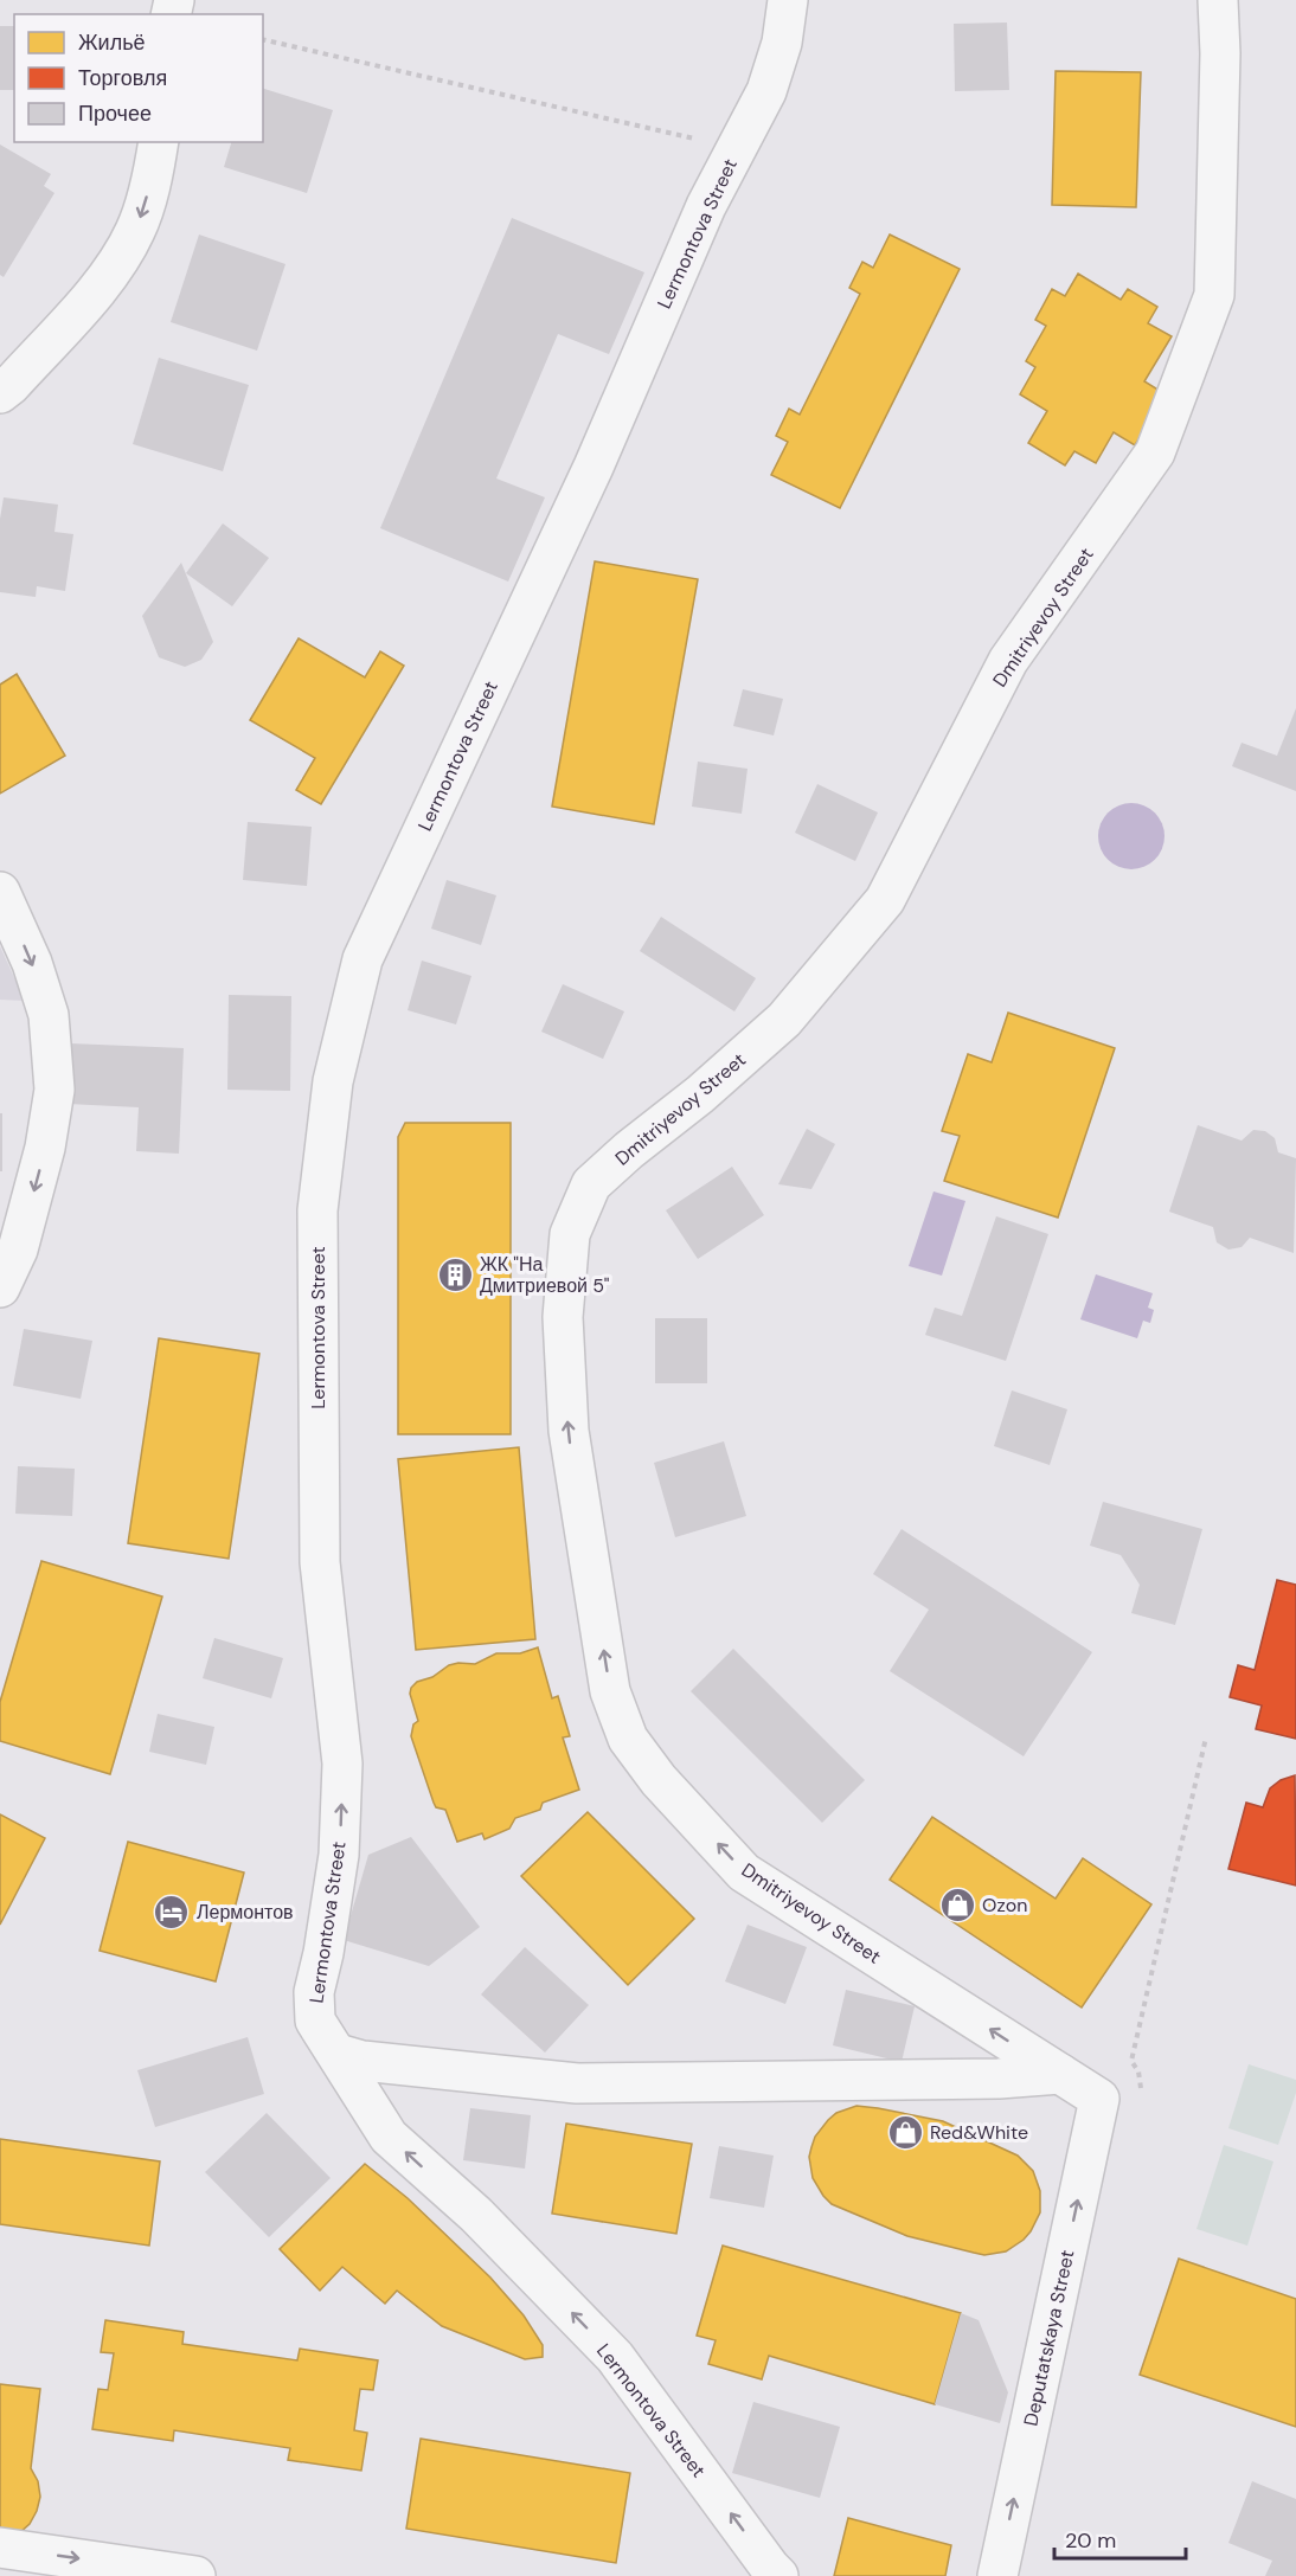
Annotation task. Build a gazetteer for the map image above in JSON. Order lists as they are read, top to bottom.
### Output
{
  "streets": {
    "street": ["Lermontova Street", "Dmitriyevoy Street", "Deputatskaya Street"]
  },
  "crossings": [
    ["Dmitriyevoy Street", "Deputatskaya Street"]
  ],
  "one_way": ["Lermontova Street", "Dmitriyevoy Street", "Deputatskaya Street"],
  "places": {
    "building": ["ЖК \"На Дмитриевой 5\""],
    "shop": ["Ozon", "Red&White"],
    "hotel": ["Лермонтов"]
  },
  "legend": ["Жильё", "Торговля", "Прочее"],
  "scale_bar": "20 m"
}
